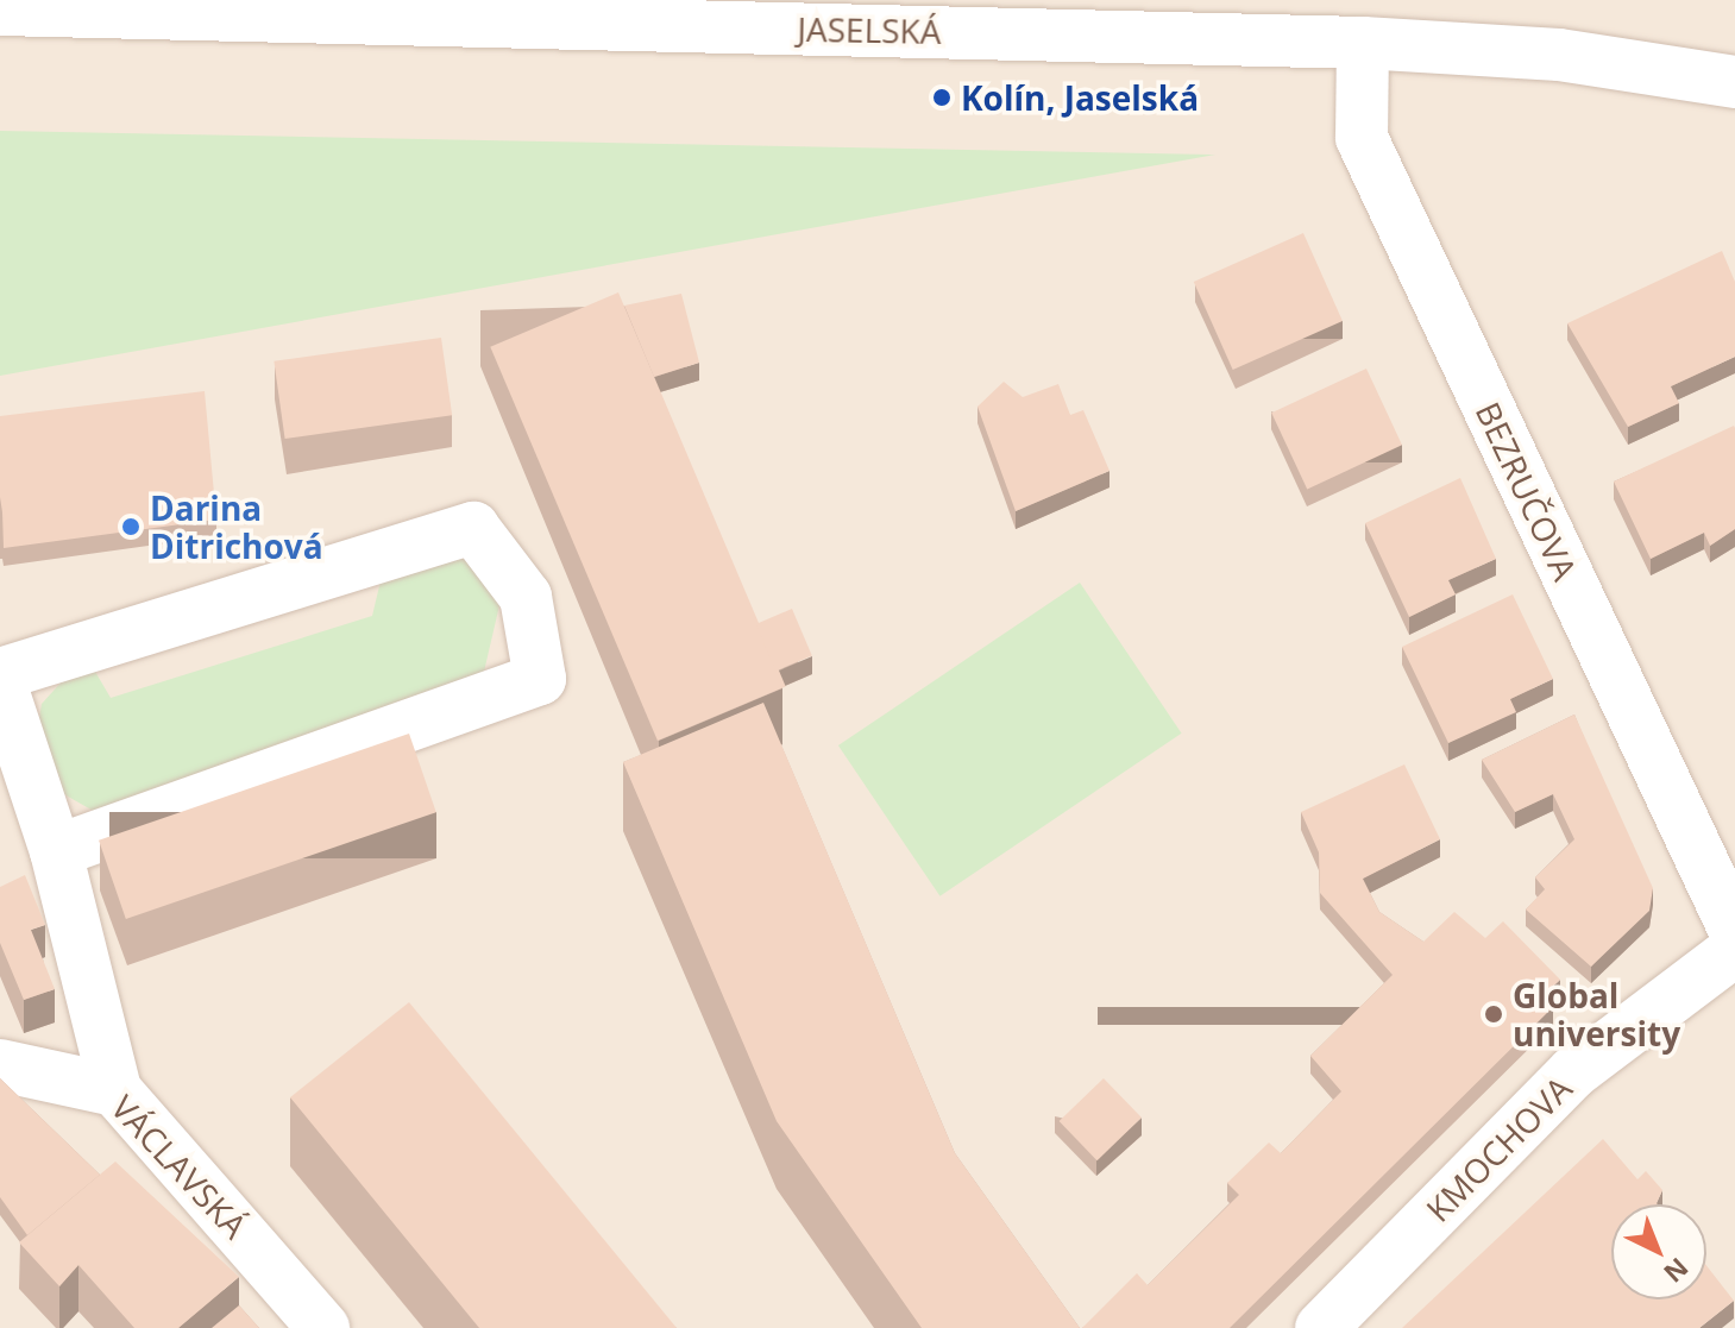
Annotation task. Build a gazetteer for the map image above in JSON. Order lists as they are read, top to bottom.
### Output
{
  "streets": {
    "street": [
      "JASELSKÁ",
      "BEZRUČOVA",
      "KMOCHOVA",
      "VÁCLAVSKÁ"
    ]
  },
  "crossings": [
    ["JASELSKÁ", "BEZRUČOVA"]
  ],
  "places": ["Kolín, Jaselská", "Darina Ditrichová", "Global university"],
  "north": "bottom right"
}
